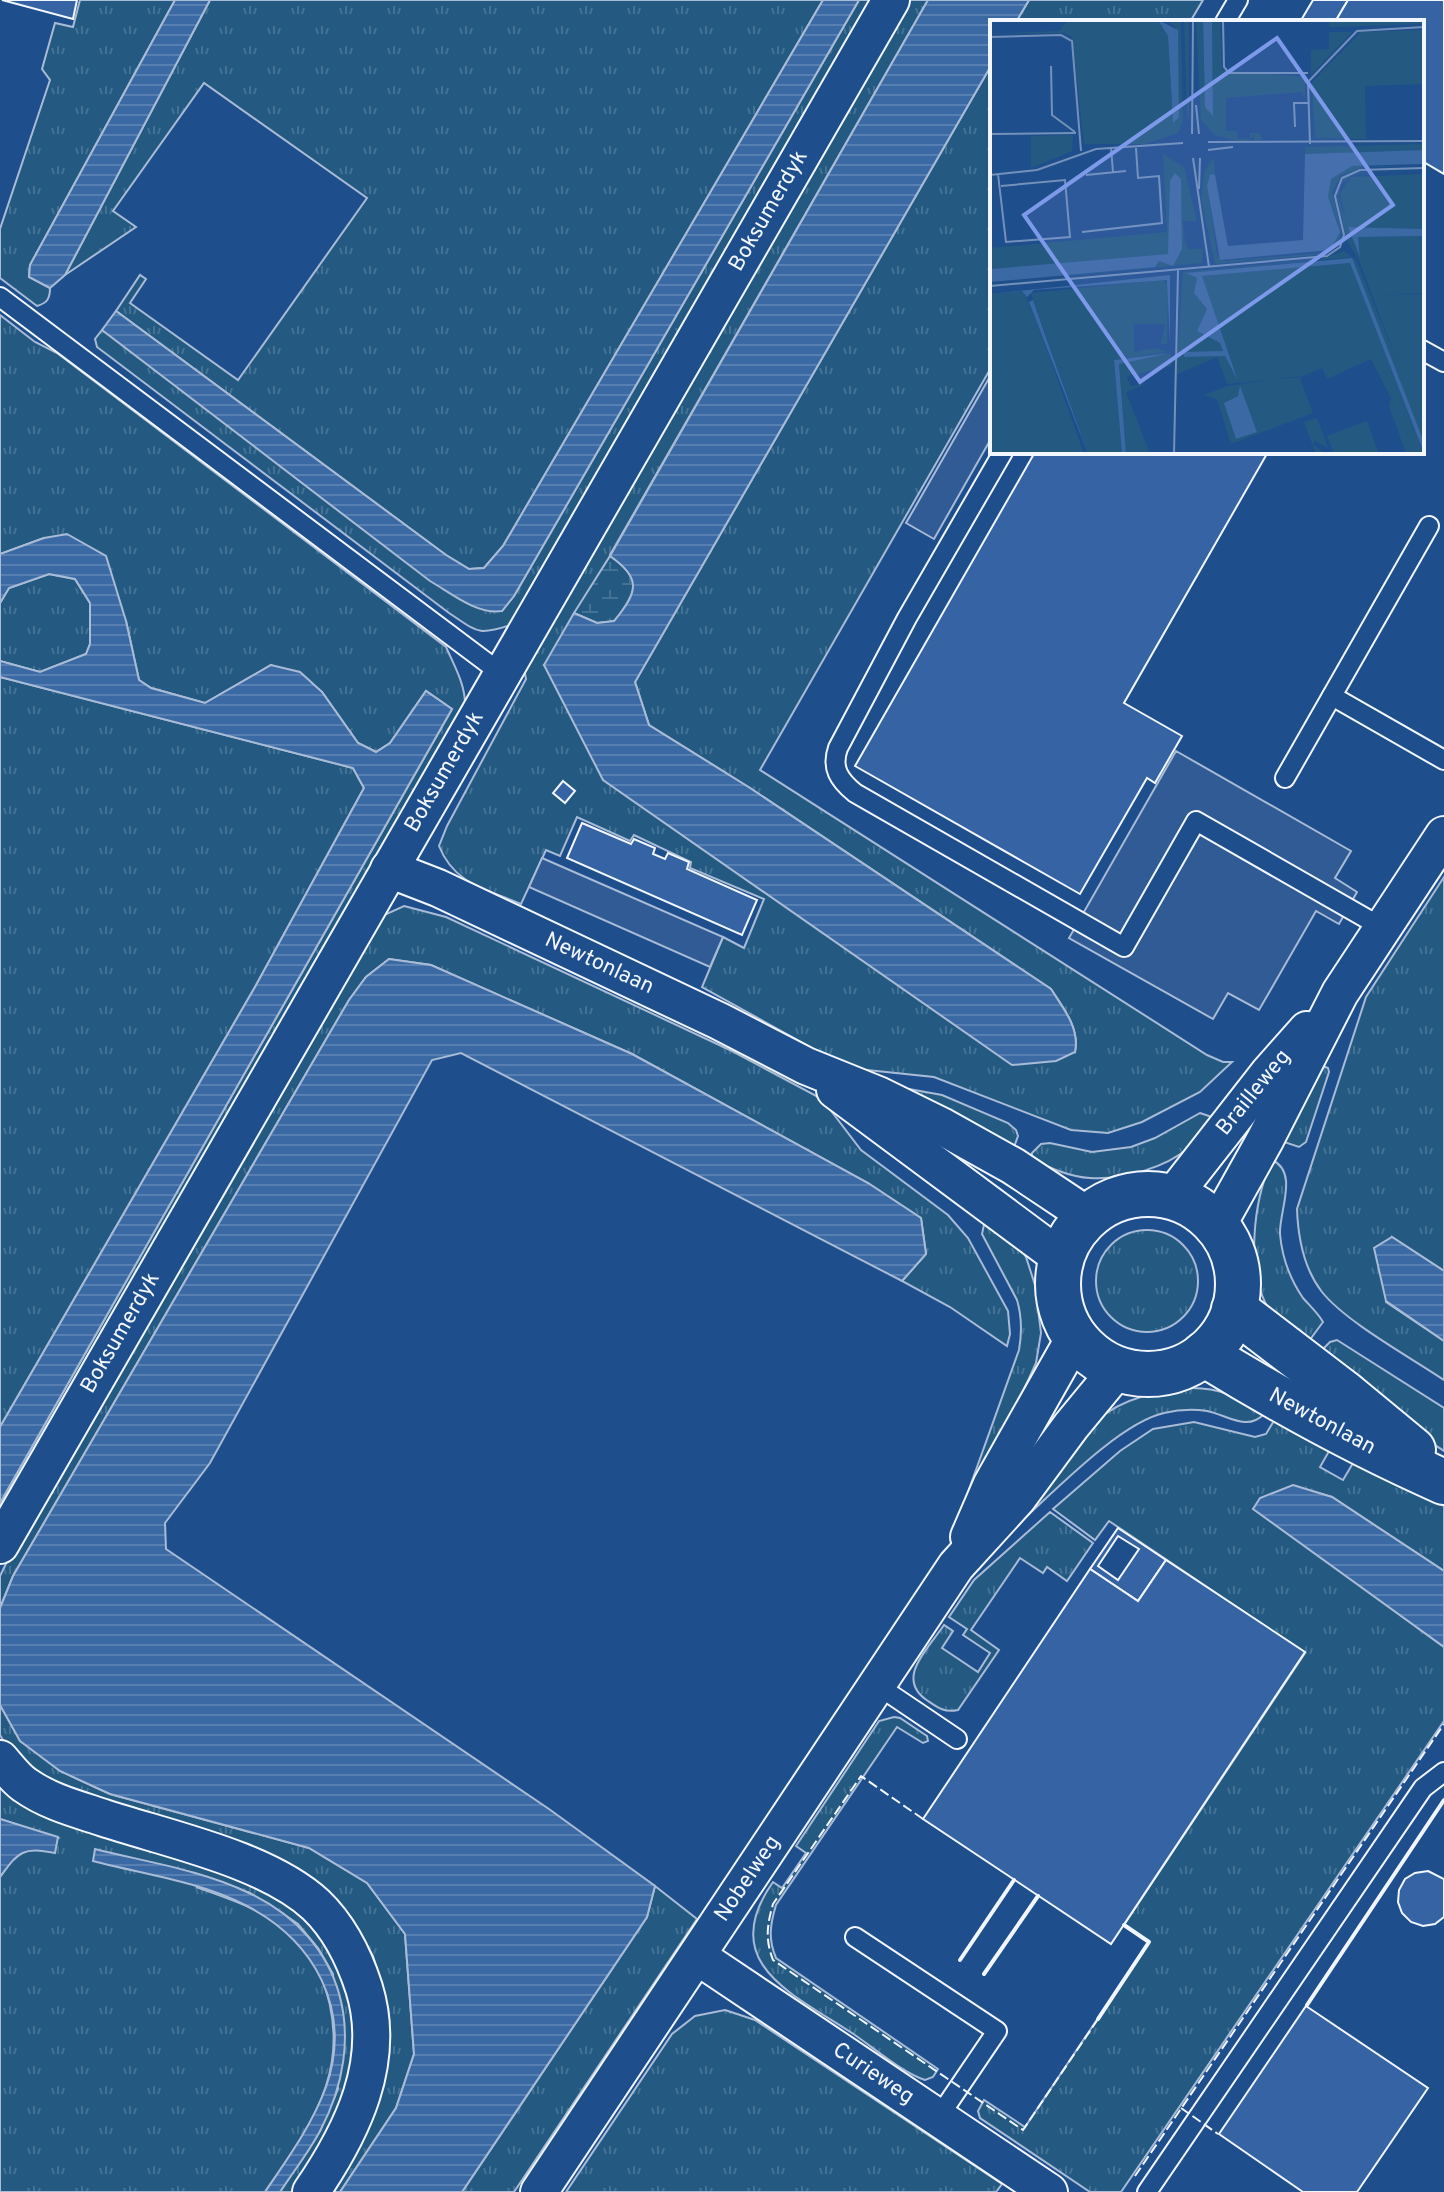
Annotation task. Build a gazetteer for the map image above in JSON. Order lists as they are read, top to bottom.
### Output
{
  "streets": {
    "street": [
      "Boksumerdyk",
      "Newtonlaan",
      "Brailleweg",
      "Nobelweg",
      "Curieweg"
    ]
  },
  "crossings": [
    ["Boksumerdyk", "Newtonlaan"],
    ["Newtonlaan", "Brailleweg"],
    ["Newtonlaan", "Nobelweg"],
    ["Brailleweg", "Nobelweg"],
    ["Nobelweg", "Curieweg"]
  ]
}
